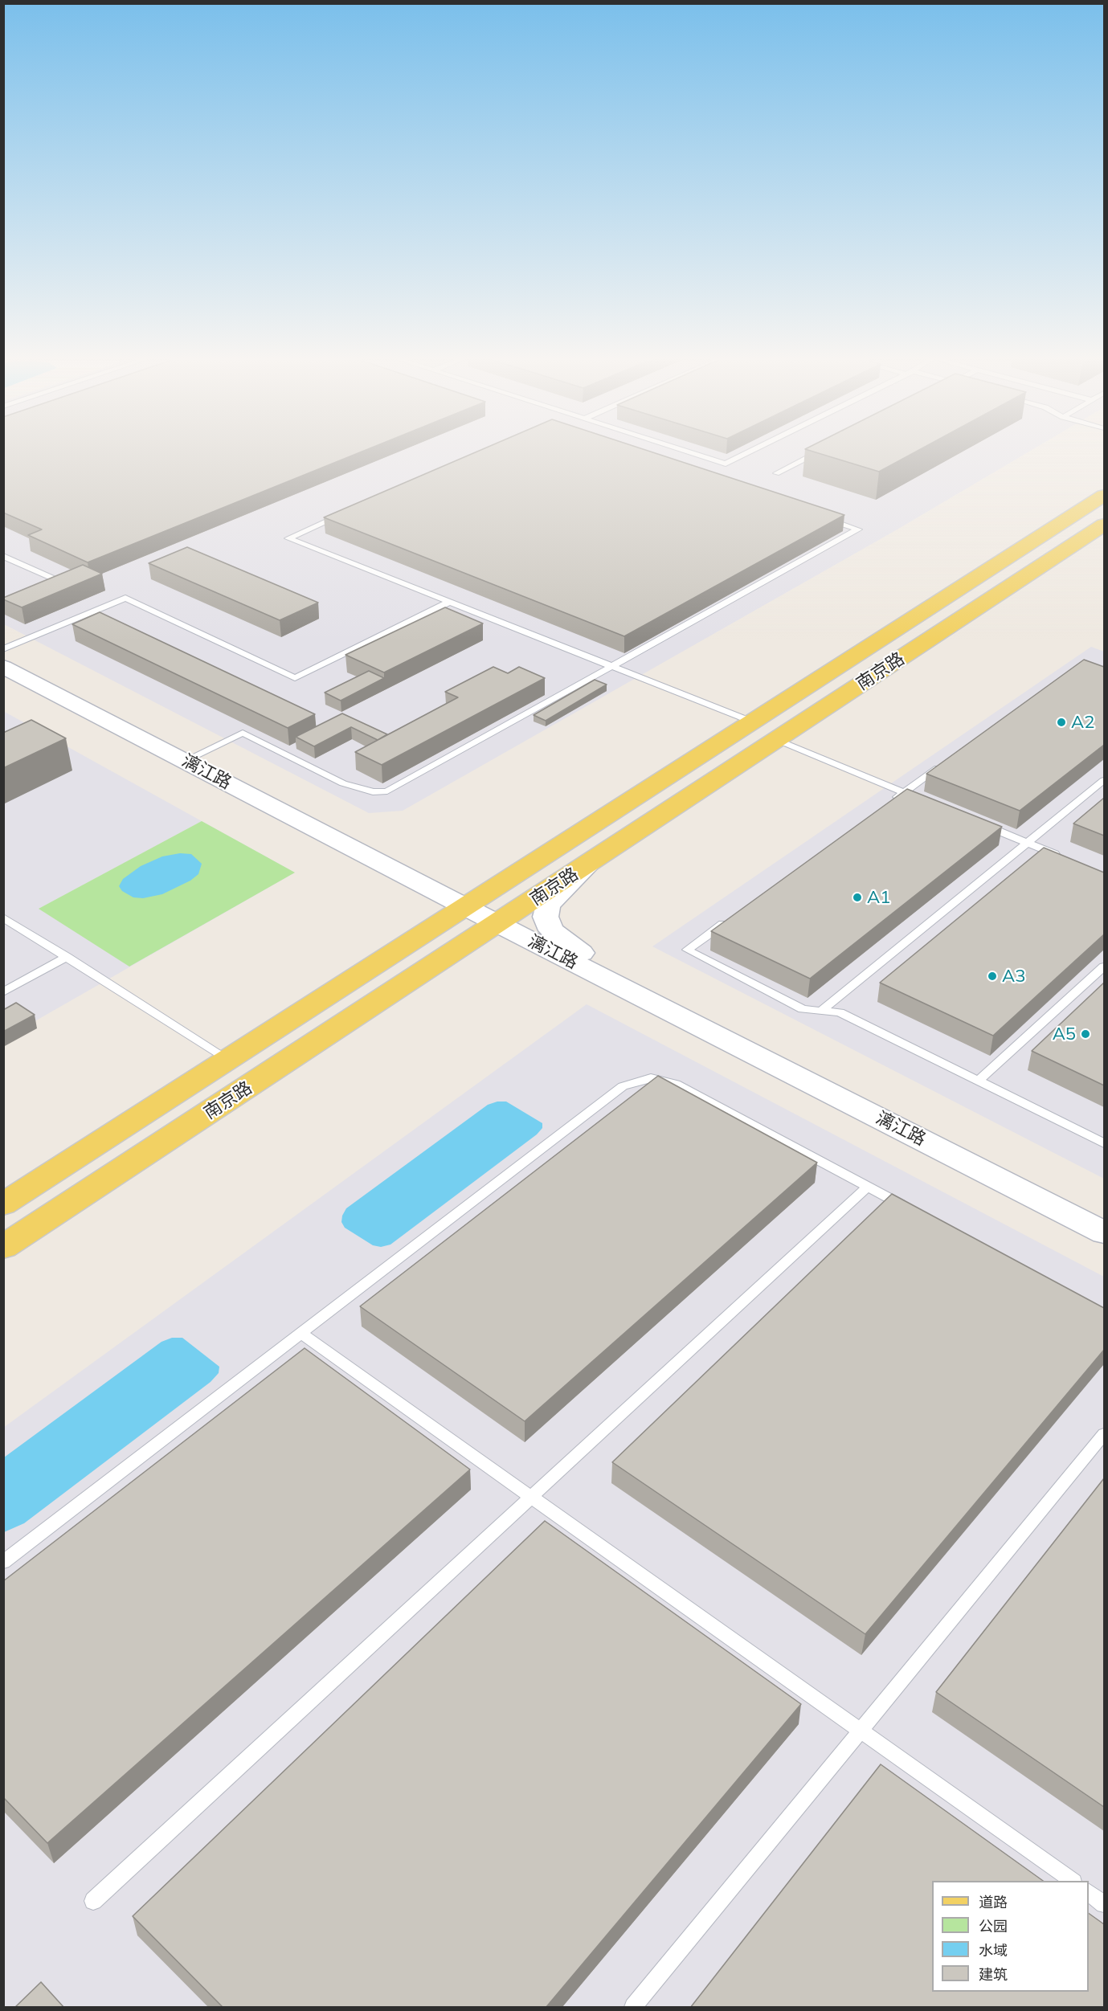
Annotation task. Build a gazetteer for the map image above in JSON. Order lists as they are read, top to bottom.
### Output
{
  "streets": {
    "main road": ["南京路"],
    "street": ["漓江路"]
  },
  "crossings": [
    ["南京路", "漓江路"]
  ],
  "places": [
    "A2",
    "A1",
    "A3",
    "A5"
  ],
  "legend": [
    "道路",
    "公园",
    "水域",
    "建筑"
  ]
}
